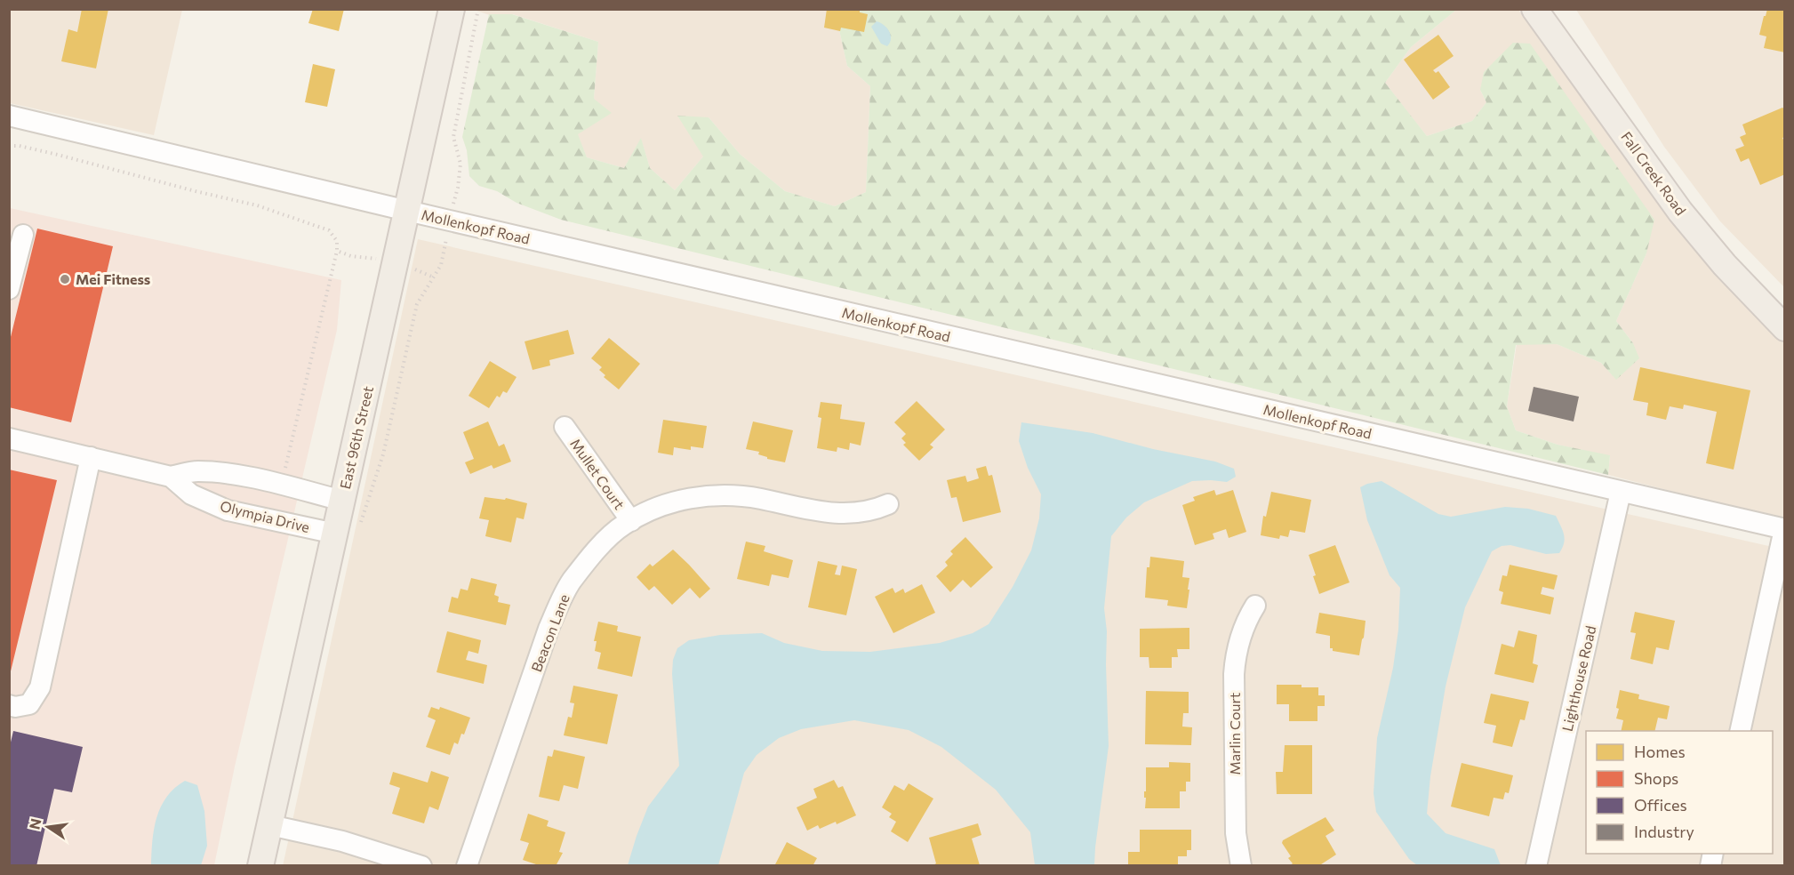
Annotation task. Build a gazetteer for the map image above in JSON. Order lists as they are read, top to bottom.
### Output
{
  "streets": {
    "main road": ["Fall Creek Road", "East 96th Street"],
    "street": [
      "Mollenkopf Road",
      "Mullet Court",
      "Olympia Drive",
      "Beacon Lane",
      "Lighthouse Road",
      "Marlin Court"
    ]
  },
  "crossings": [
    ["Mollenkopf Road", "East 96th Street"],
    ["Mollenkopf Road", "Lighthouse Road"],
    ["East 96th Street", "Olympia Drive"],
    ["Mullet Court", "Beacon Lane"]
  ],
  "places": ["Mei Fitness"],
  "legend": [
    "Homes",
    "Shops",
    "Offices",
    "Industry"
  ],
  "north": "left"
}
